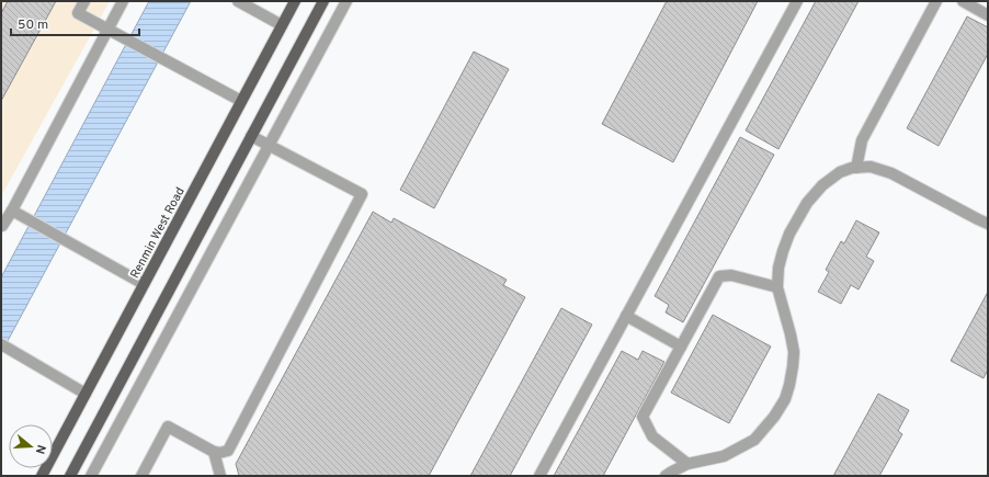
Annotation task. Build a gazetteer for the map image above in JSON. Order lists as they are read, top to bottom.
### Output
{
  "streets": {
    "main road": ["Renmin West Road"]
  },
  "scale_bar": "50 m",
  "north": "right"
}
